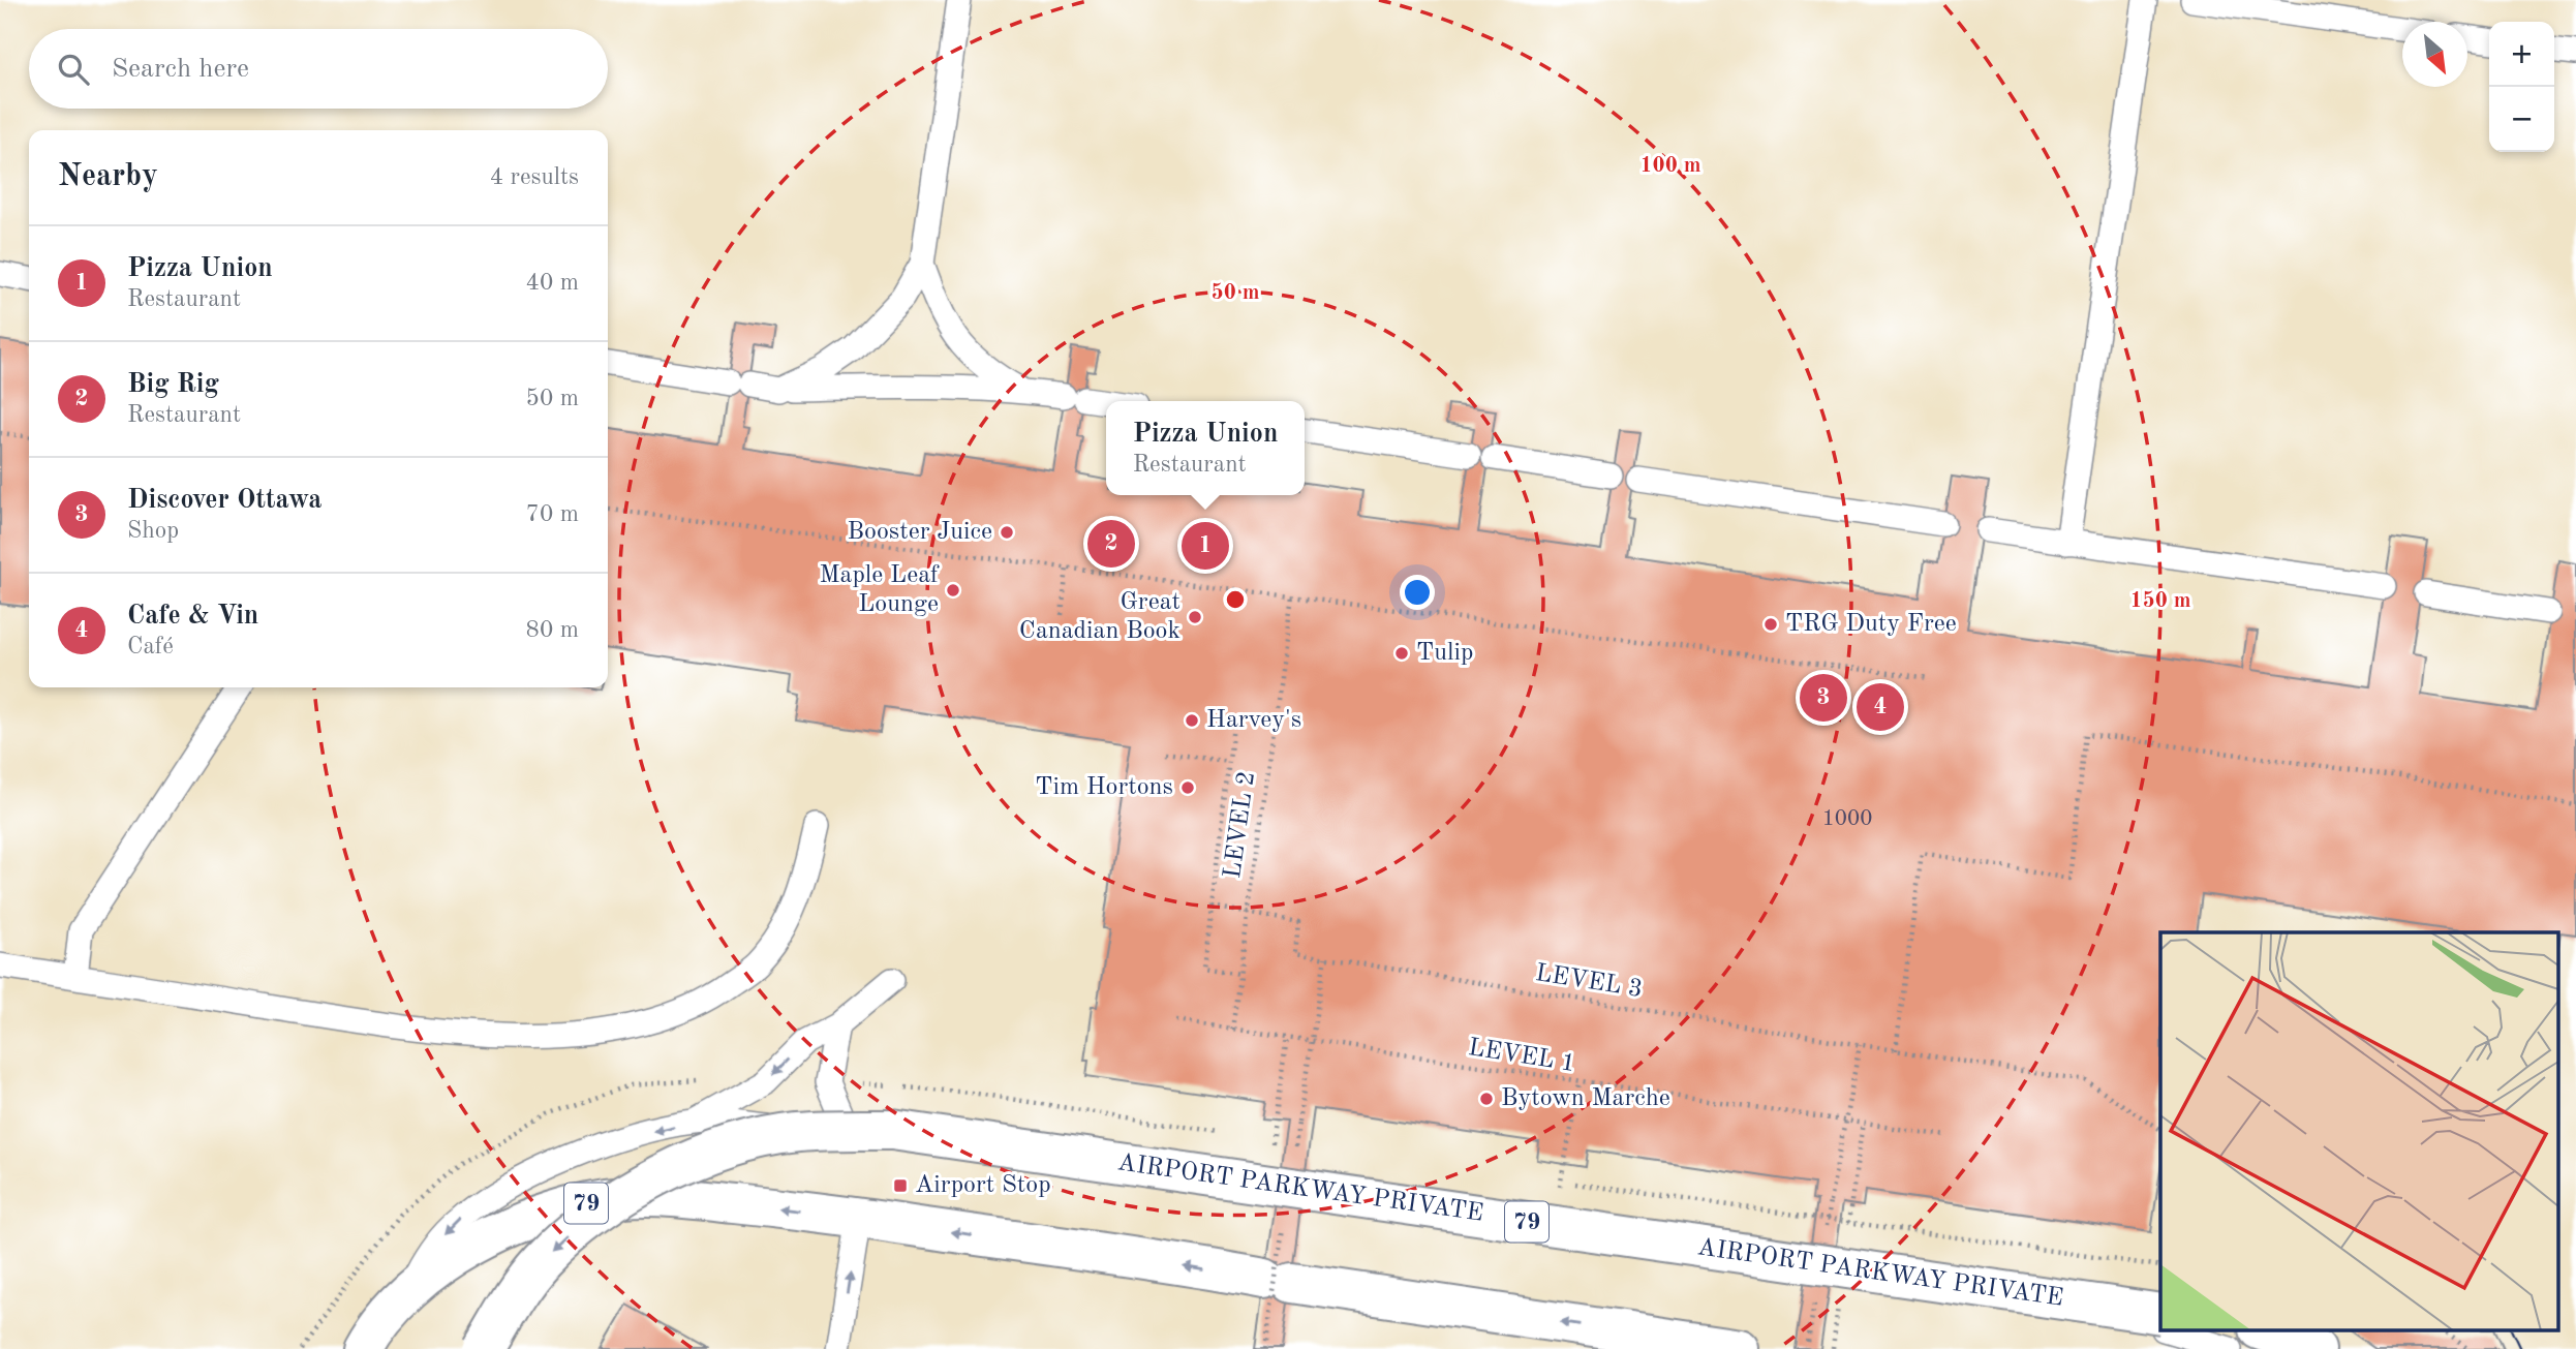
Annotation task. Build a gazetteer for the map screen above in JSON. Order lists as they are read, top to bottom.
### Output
{
  "streets": {
    "highway": ["AIRPORT PARKWAY PRIVATE", "79"],
    "path": ["LEVEL 2", "LEVEL 3", "LEVEL 1"]
  },
  "crossings": [
    ["LEVEL 2", "LEVEL 1"]
  ],
  "places": {
    "other": [
      "Booster Juice",
      "Maple Leaf Lounge",
      "Great Canadian Book",
      "TRG Duty Free",
      "Tulip",
      "Harvey's",
      "Tim Hortons",
      "Bytown Marche"
    ],
    "transit": ["Airport Stop"]
  },
  "house_numbers": ["1000"],
  "north": "bottom right",
  "page": {
    "map_buttons": ["+", "−"],
    "search": "Search here",
    "heading": ["Nearby", "4 results"],
    "list": [
      {
        "mark": "1",
        "name": "Pizza Union",
        "note": "Restaurant",
        "value": "40 m"
      },
      {
        "mark": "2",
        "name": "Big Rig",
        "note": "Restaurant",
        "value": "50 m"
      },
      {
        "mark": "3",
        "name": "Discover Ottawa",
        "note": "Shop",
        "value": "70 m"
      },
      {
        "mark": "4",
        "name": "Cafe & Vin",
        "note": "Café",
        "value": "80 m"
      }
    ],
    "popup": ["Pizza Union", "Restaurant"],
    "pins": [
      "2",
      "1",
      "3",
      "4"
    ]
  },
  "rings": ["100 m", "50 m", "150 m"]
}
